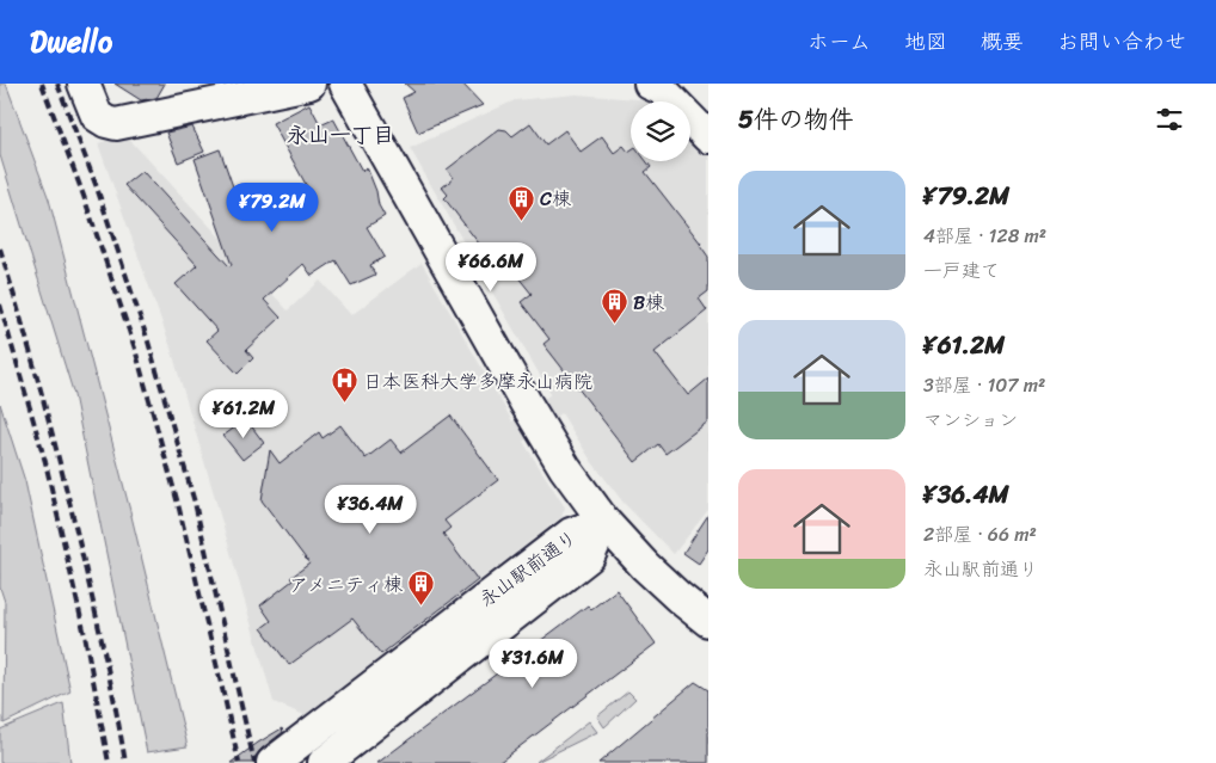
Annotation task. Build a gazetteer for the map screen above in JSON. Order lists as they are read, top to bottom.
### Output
{
  "streets": {
    "street": ["永山駅前通り"]
  },
  "districts": ["永山一丁目"],
  "places": {
    "building": ["C棟", "B棟", "アメニティ棟"],
    "hospital": ["日本医科大学多摩永山病院"]
  },
  "page": {
    "header": "Dwello",
    "nav": [
      "ホーム",
      "地図",
      "概要",
      "お問い合わせ"
    ],
    "heading": "5件の物件",
    "list": [
      {
        "name": "¥79.2M",
        "note": "4部屋 · 128 m² · 一戸建て"
      },
      {
        "name": "¥61.2M",
        "note": "3部屋 · 107 m² · マンション"
      },
      {
        "name": "¥36.4M",
        "note": "2部屋 · 66 m² · 永山駅前通り"
      }
    ],
    "price": [
      "¥79.2M",
      "¥66.6M",
      "¥61.2M",
      "¥36.4M",
      "¥31.6M"
    ]
  }
}
